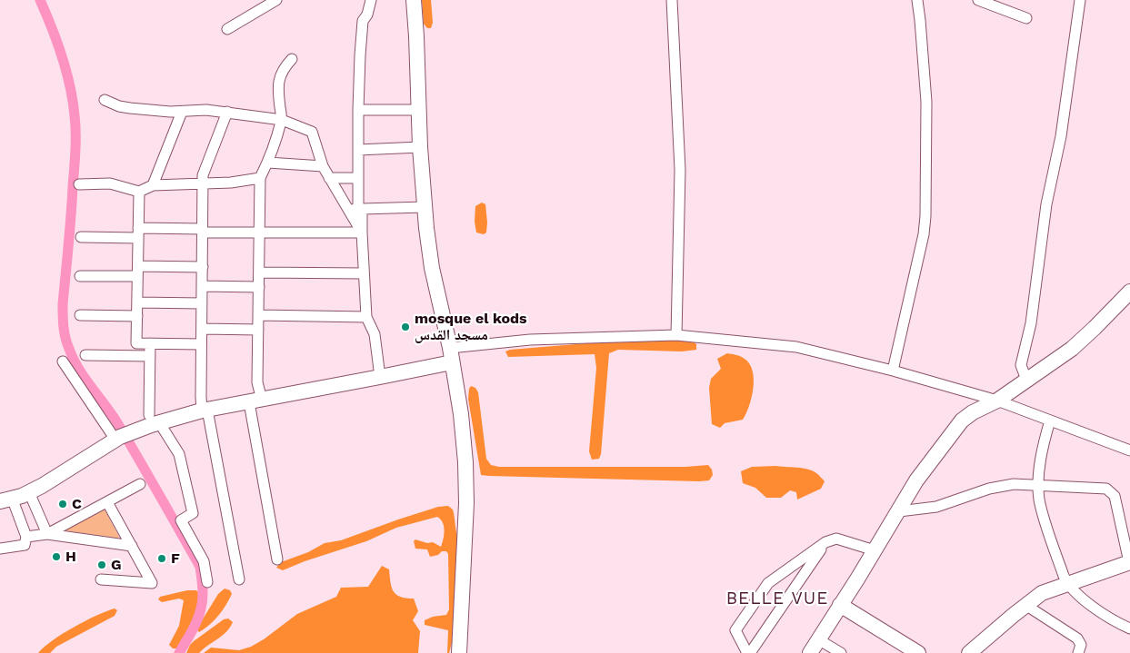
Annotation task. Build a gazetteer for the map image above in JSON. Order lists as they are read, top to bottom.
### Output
{
  "districts": ["BELLE VUE"],
  "places": [
    "mosque el kods مسجد القدس",
    "C",
    "H",
    "F",
    "G"
  ]
}
